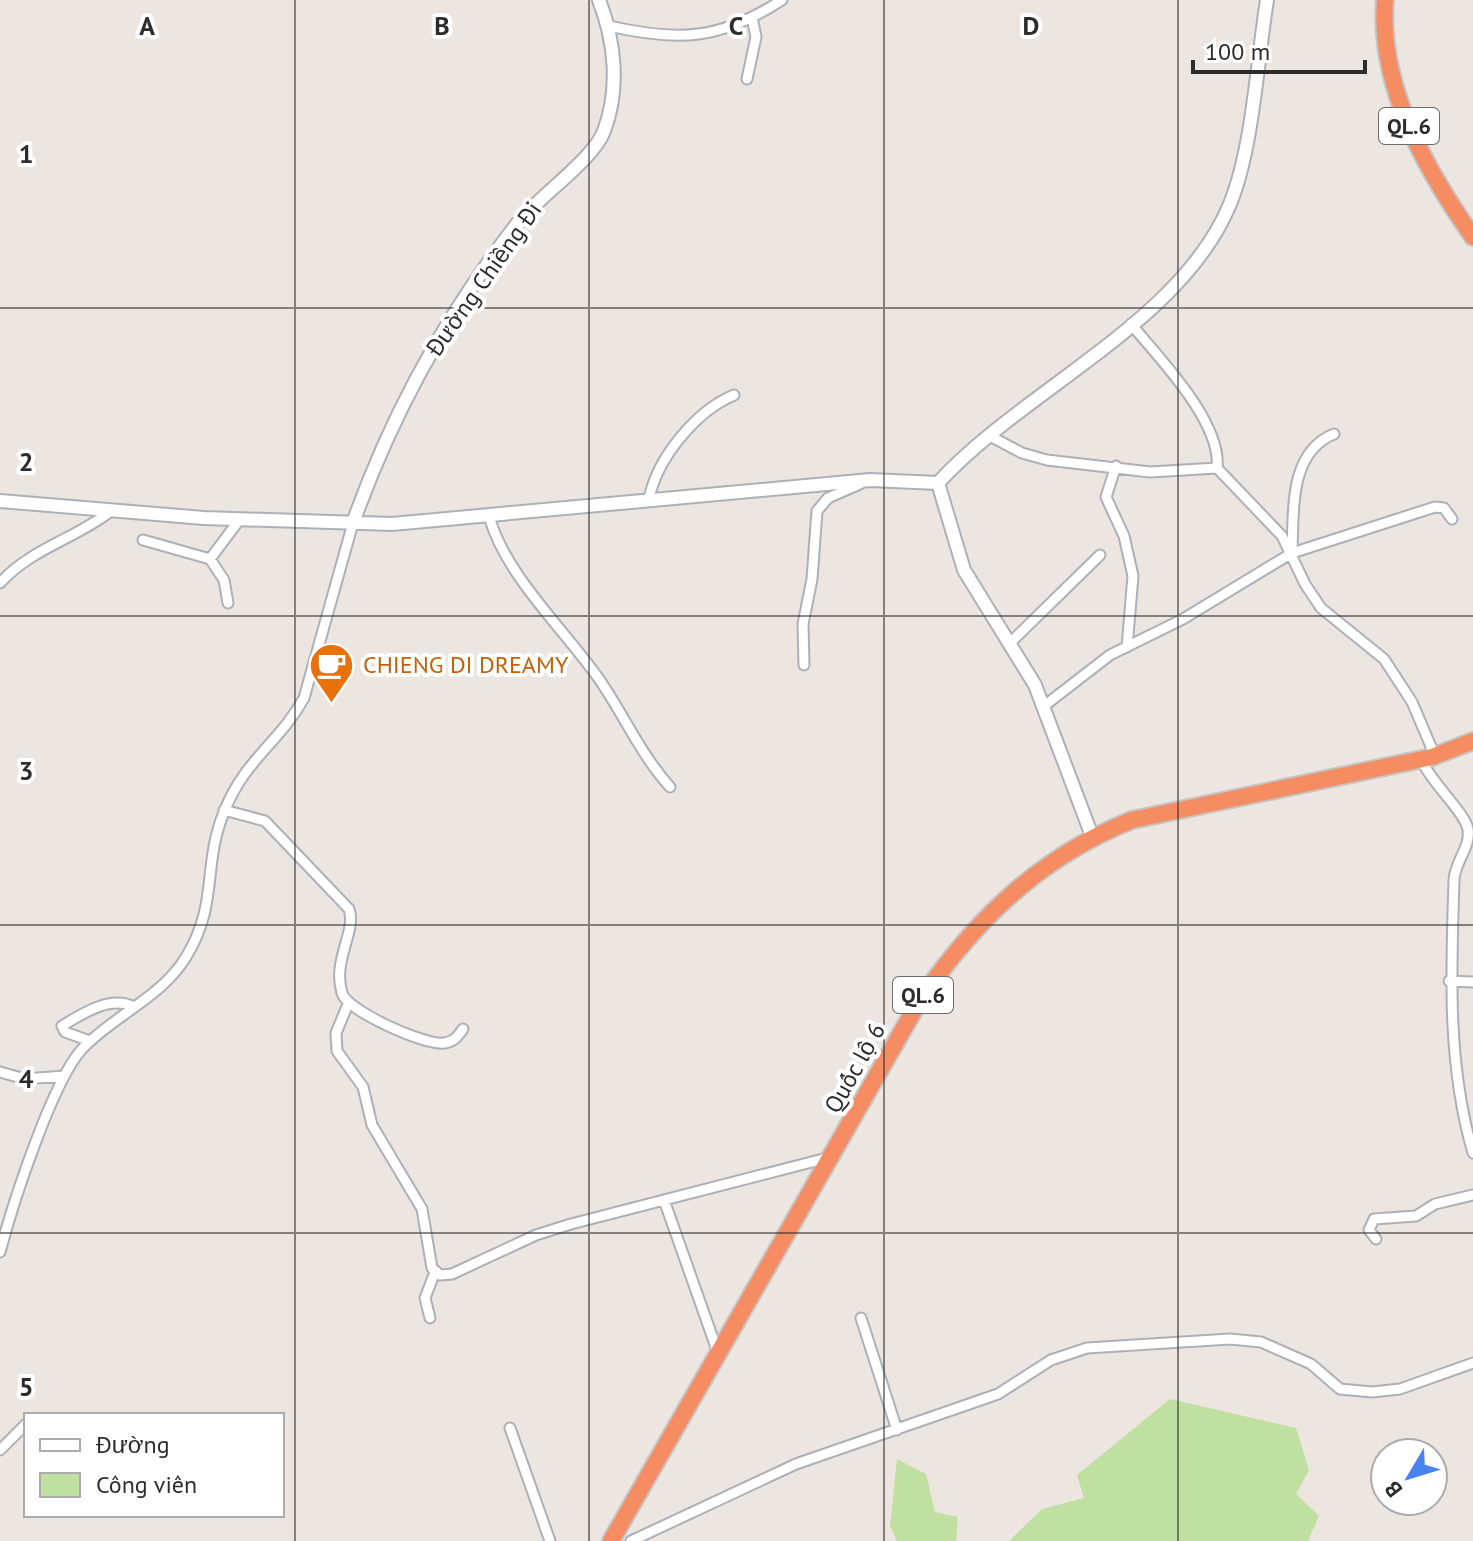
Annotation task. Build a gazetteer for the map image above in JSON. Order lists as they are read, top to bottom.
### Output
{
  "streets": {
    "highway": ["QL.6", "Quốc lộ 6"],
    "street": ["Đường Chiềng Đi"]
  },
  "places": {
    "cafe": ["CHIENG DI DREAMY"]
  },
  "legend": ["Đường", "Công viên"],
  "scale_bar": "100 m",
  "north": "bottom left",
  "grid": {
    "columns": [
      "A",
      "B",
      "C",
      "D"
    ],
    "rows": [
      "1",
      "2",
      "3",
      "4",
      "5"
    ]
  }
}
